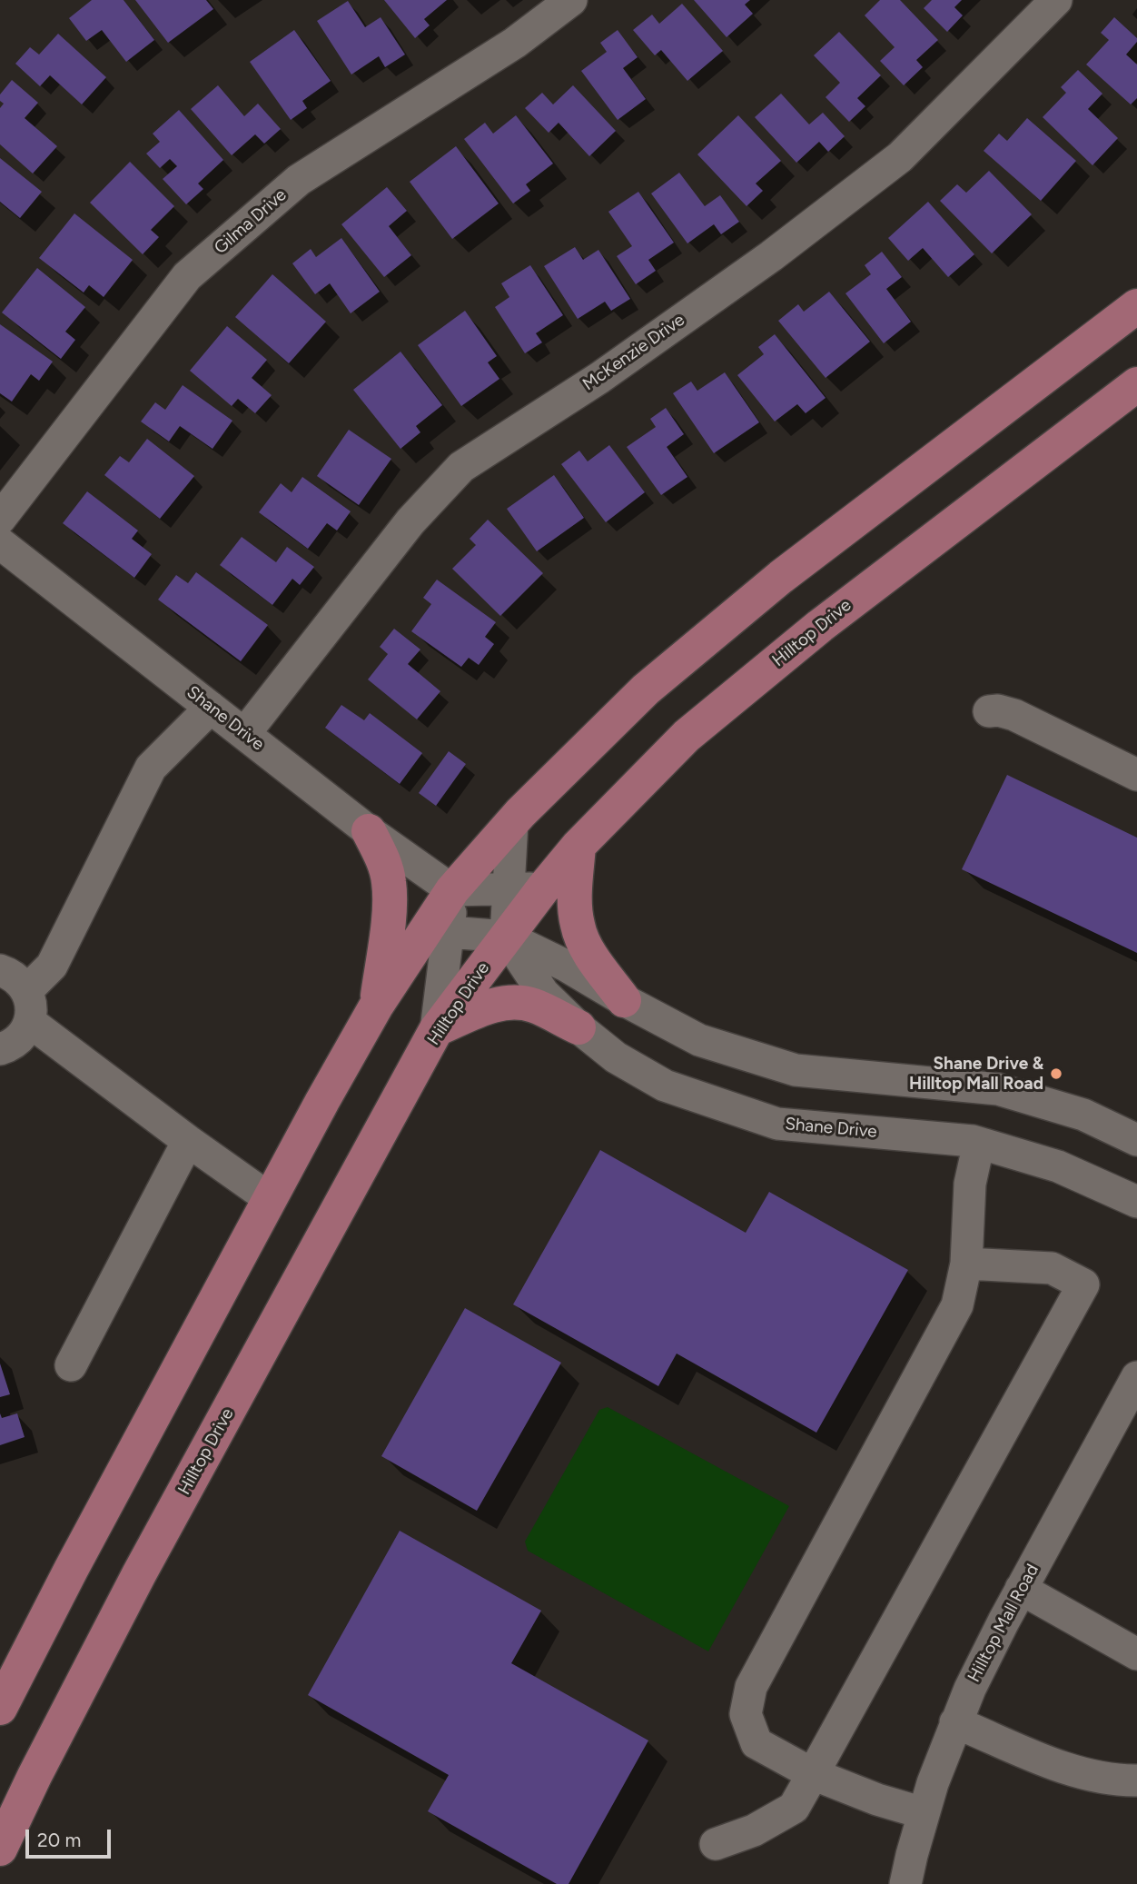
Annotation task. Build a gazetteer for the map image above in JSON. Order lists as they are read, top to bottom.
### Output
{
  "streets": {
    "main road": ["Hilltop Drive"],
    "street": [
      "Gilma Drive",
      "McKenzie Drive",
      "Shane Drive",
      "Hilltop Mall Road"
    ]
  },
  "crossings": [
    ["McKenzie Drive", "Shane Drive"],
    ["Hilltop Drive", "Shane Drive"]
  ],
  "places": ["Shane Drive & Hilltop Mall Road"],
  "scale_bar": "20 m"
}
